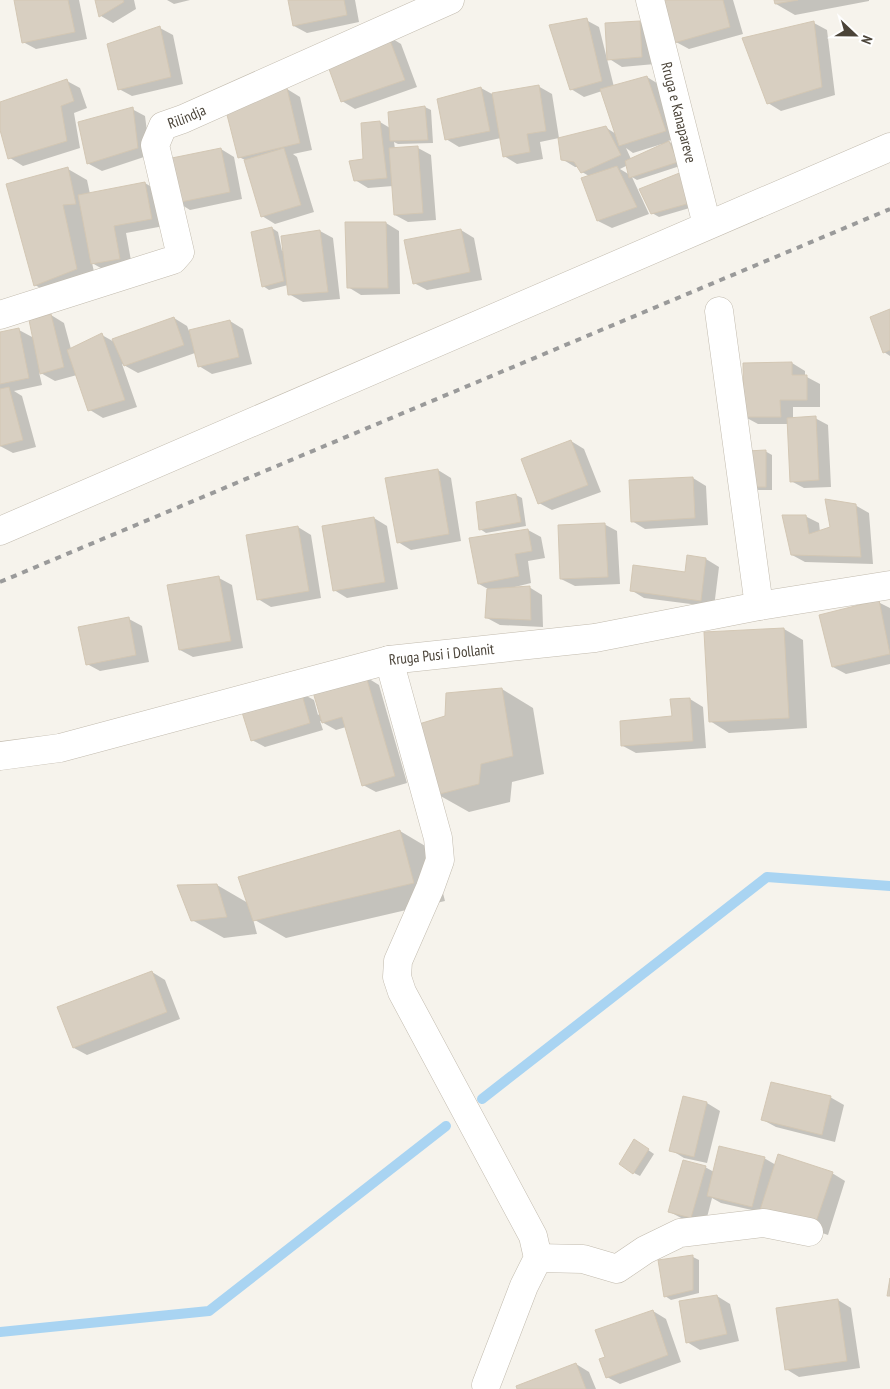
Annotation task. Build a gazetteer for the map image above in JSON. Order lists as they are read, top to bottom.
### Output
{
  "streets": {
    "street": ["Rruga e Kanapareve", "Rilindja", "Rruga Pusi i Dollanit"]
  },
  "north": "right"
}
